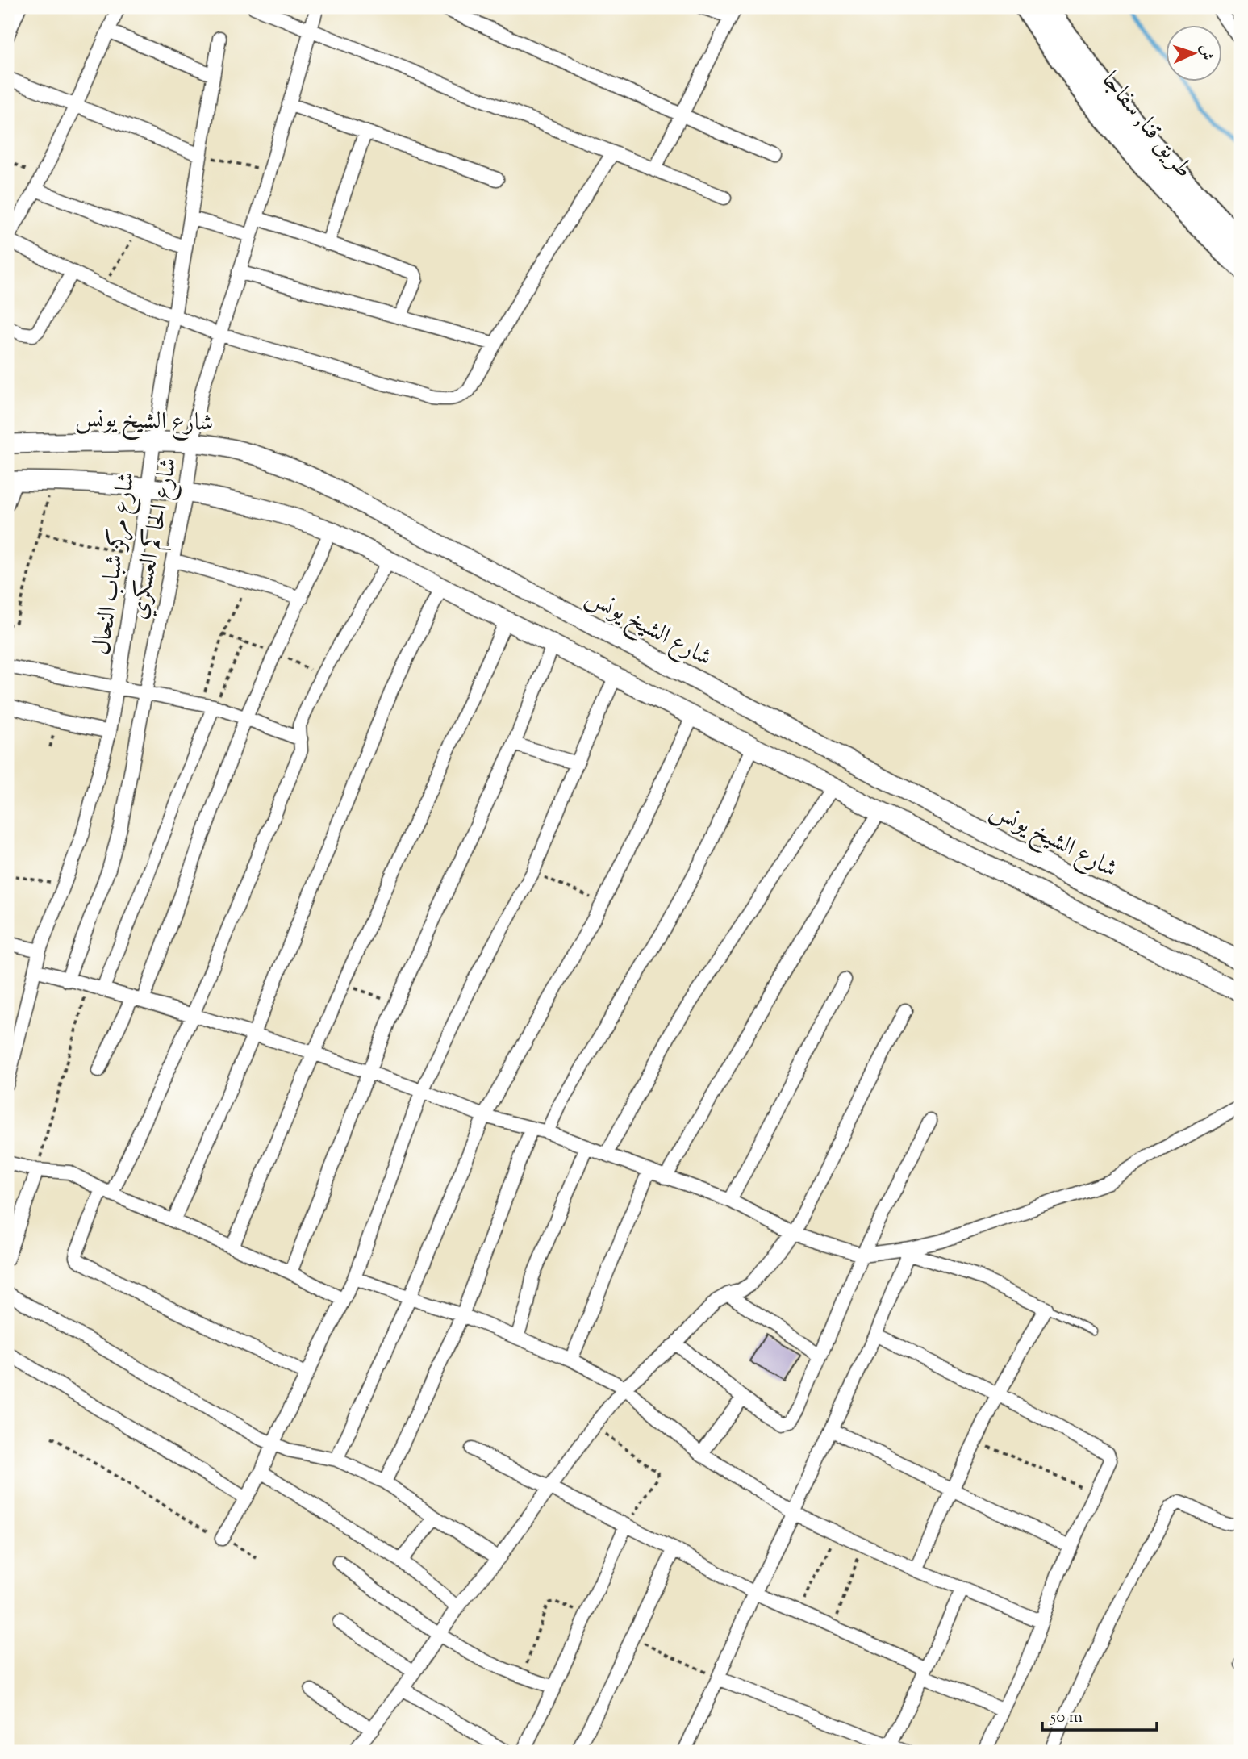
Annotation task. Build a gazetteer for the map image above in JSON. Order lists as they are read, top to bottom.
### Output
{
  "streets": {
    "highway": ["طريق قنا, سفاجا"],
    "street": ["شارع الشيخ يونس", "شارع الحاكم العسكري", "شارع مركز شباب النحال"]
  },
  "crossings": [
    ["شارع الشيخ يونس", "شارع الحاكم العسكري"],
    ["شارع الشيخ يونس", "شارع مركز شباب النحال"]
  ],
  "scale_bar": "50 m",
  "north": "right"
}
